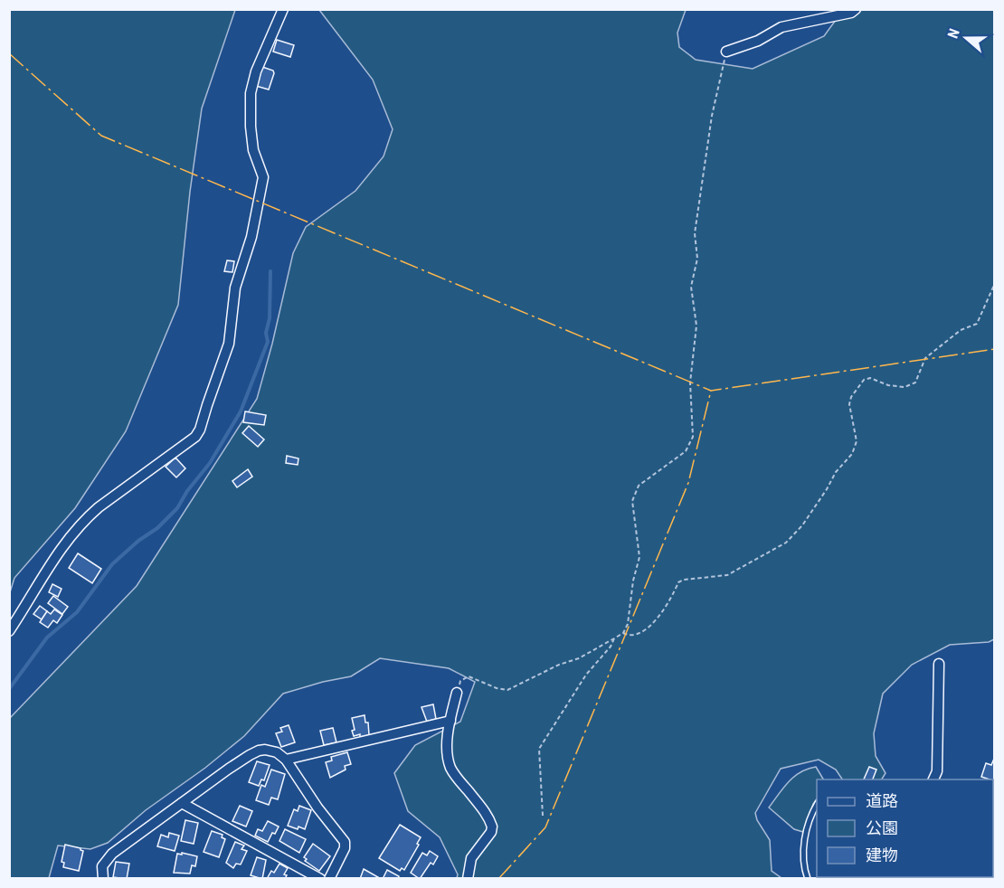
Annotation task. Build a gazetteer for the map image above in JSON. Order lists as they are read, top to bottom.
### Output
{
  "legend": ["道路", "公園", "建物"],
  "north": "left"
}
